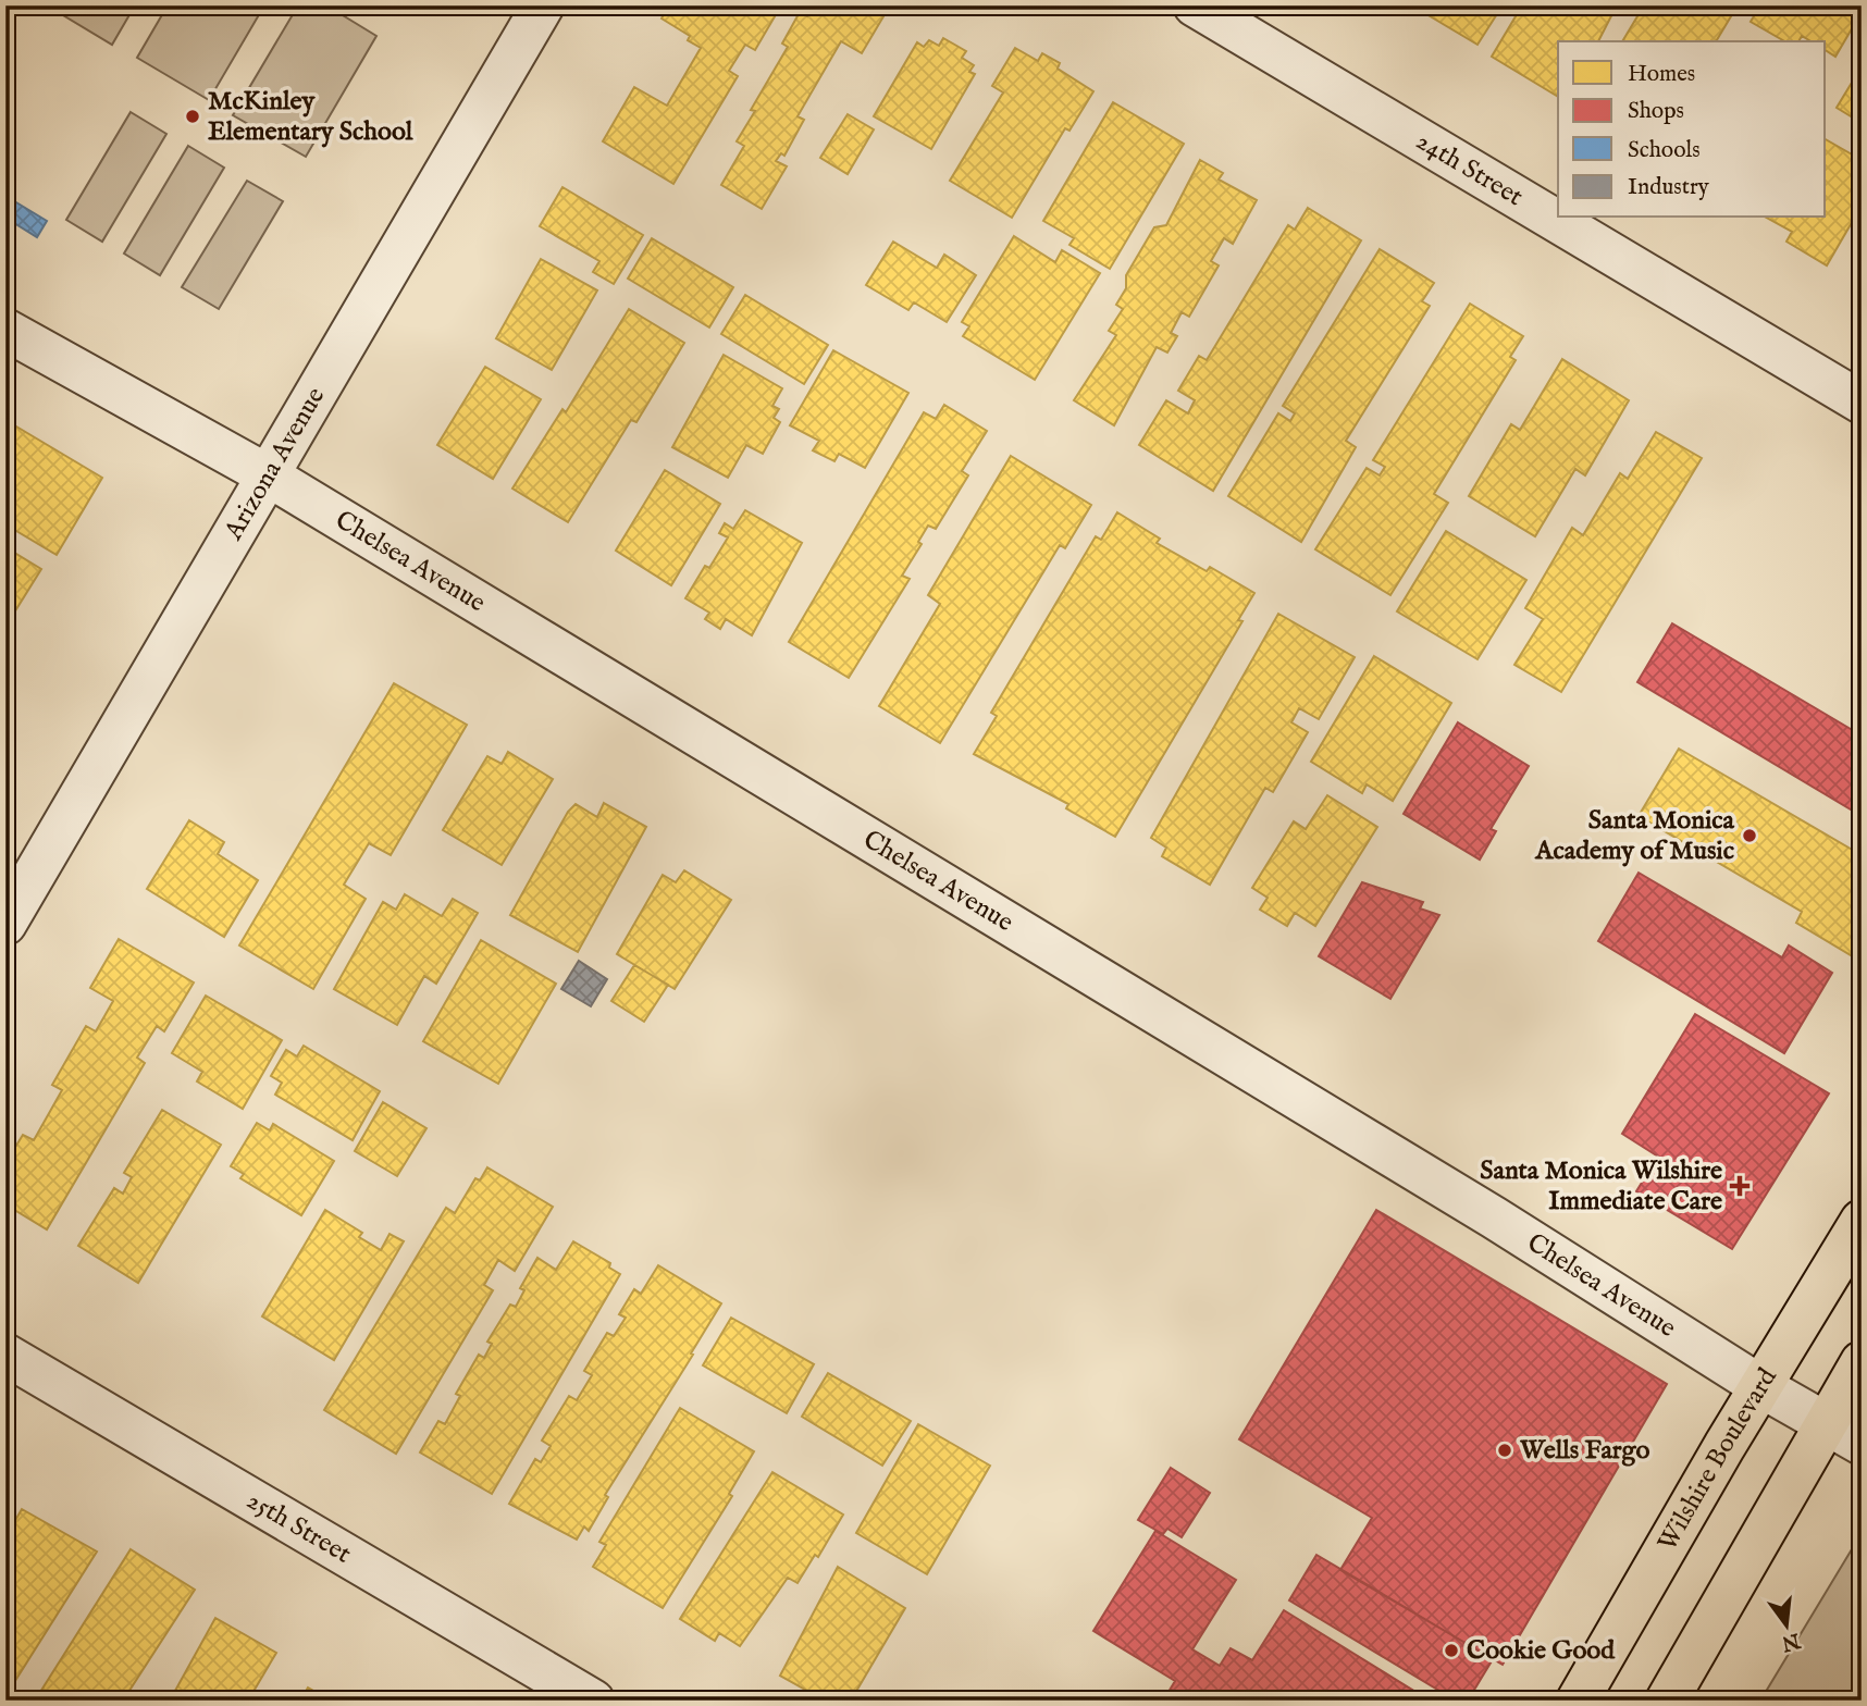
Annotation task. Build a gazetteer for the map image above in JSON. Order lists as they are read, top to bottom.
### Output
{
  "streets": {
    "main road": ["Wilshire Boulevard"],
    "street": [
      "24th Street",
      "Arizona Avenue",
      "Chelsea Avenue",
      "25th Street"
    ]
  },
  "crossings": [
    ["Arizona Avenue", "Chelsea Avenue"],
    ["Chelsea Avenue", "Wilshire Boulevard"]
  ],
  "places": {
    "other": [
      "McKinley Elementary School",
      "Santa Monica Academy of Music",
      "Wells Fargo",
      "Cookie Good"
    ],
    "health": ["Santa Monica Wilshire Immediate Care"]
  },
  "legend": [
    "Homes",
    "Shops",
    "Schools",
    "Industry"
  ],
  "north": "bottom"
}
